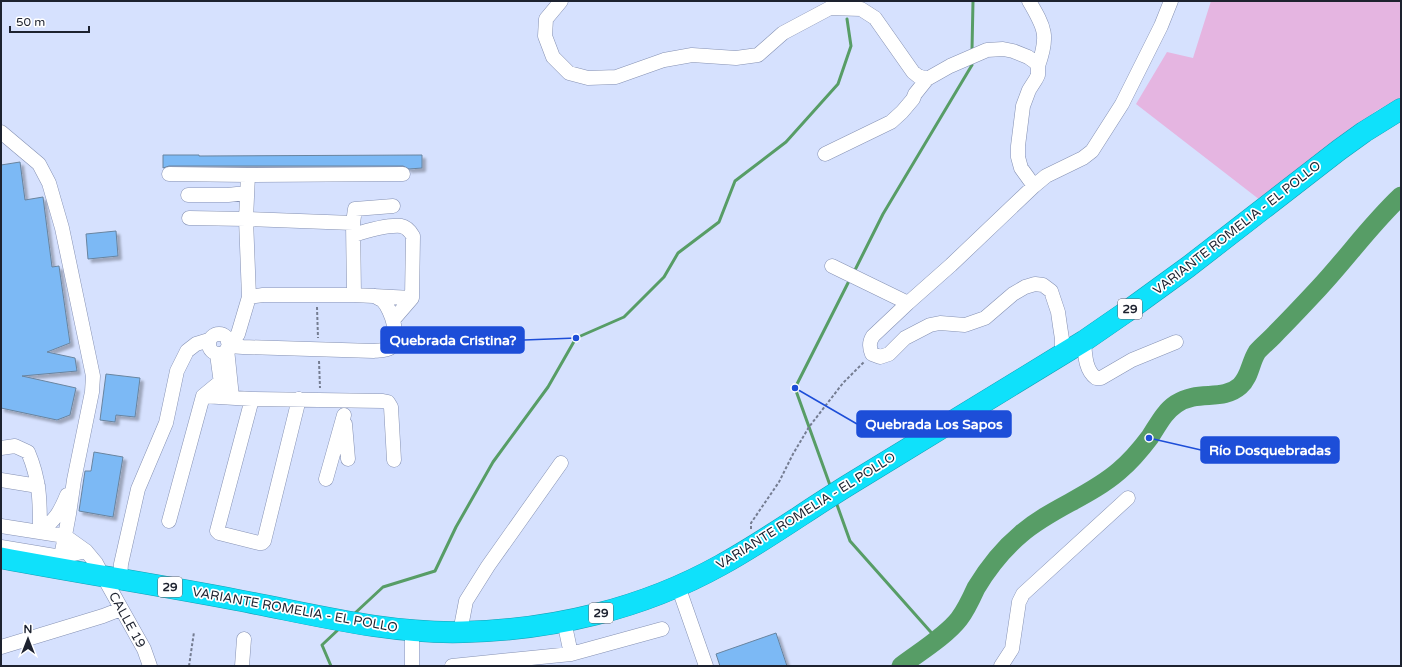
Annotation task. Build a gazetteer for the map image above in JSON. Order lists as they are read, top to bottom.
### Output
{
  "streets": {
    "highway": ["VARIANTE ROMELIA - EL POLLO", "29"],
    "street": ["CALLE 19"]
  },
  "crossings": [
    ["VARIANTE ROMELIA - EL POLLO", "CALLE 19"]
  ],
  "places": ["Quebrada Cristina?", "Quebrada Los Sapos", "Río Dosquebradas"],
  "scale_bar": "50 m",
  "north": "top"
}
